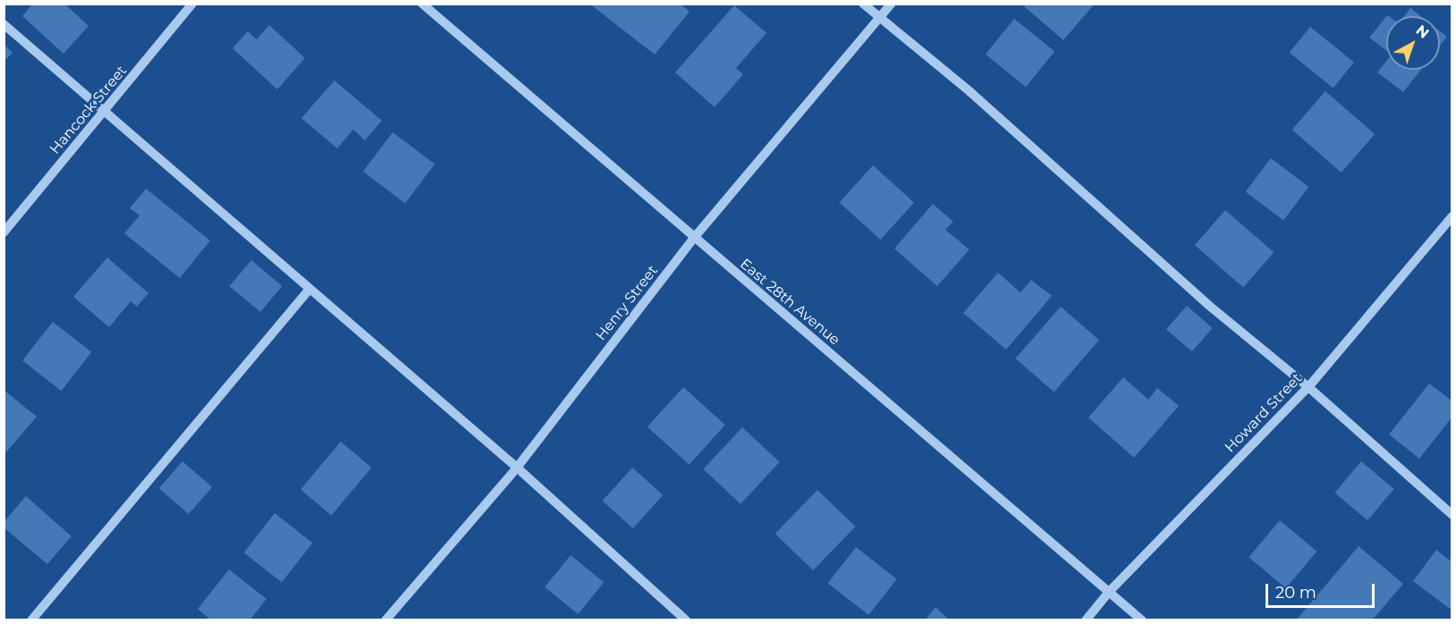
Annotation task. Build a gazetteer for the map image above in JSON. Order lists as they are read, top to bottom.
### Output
{
  "streets": {
    "street": [
      "Hancock Street",
      "East 28th Avenue",
      "Henry Street",
      "Howard Street"
    ]
  },
  "crossings": [
    ["East 28th Avenue", "Henry Street"],
    ["East 28th Avenue", "Howard Street"]
  ],
  "scale_bar": "20 m",
  "north": "top right"
}
